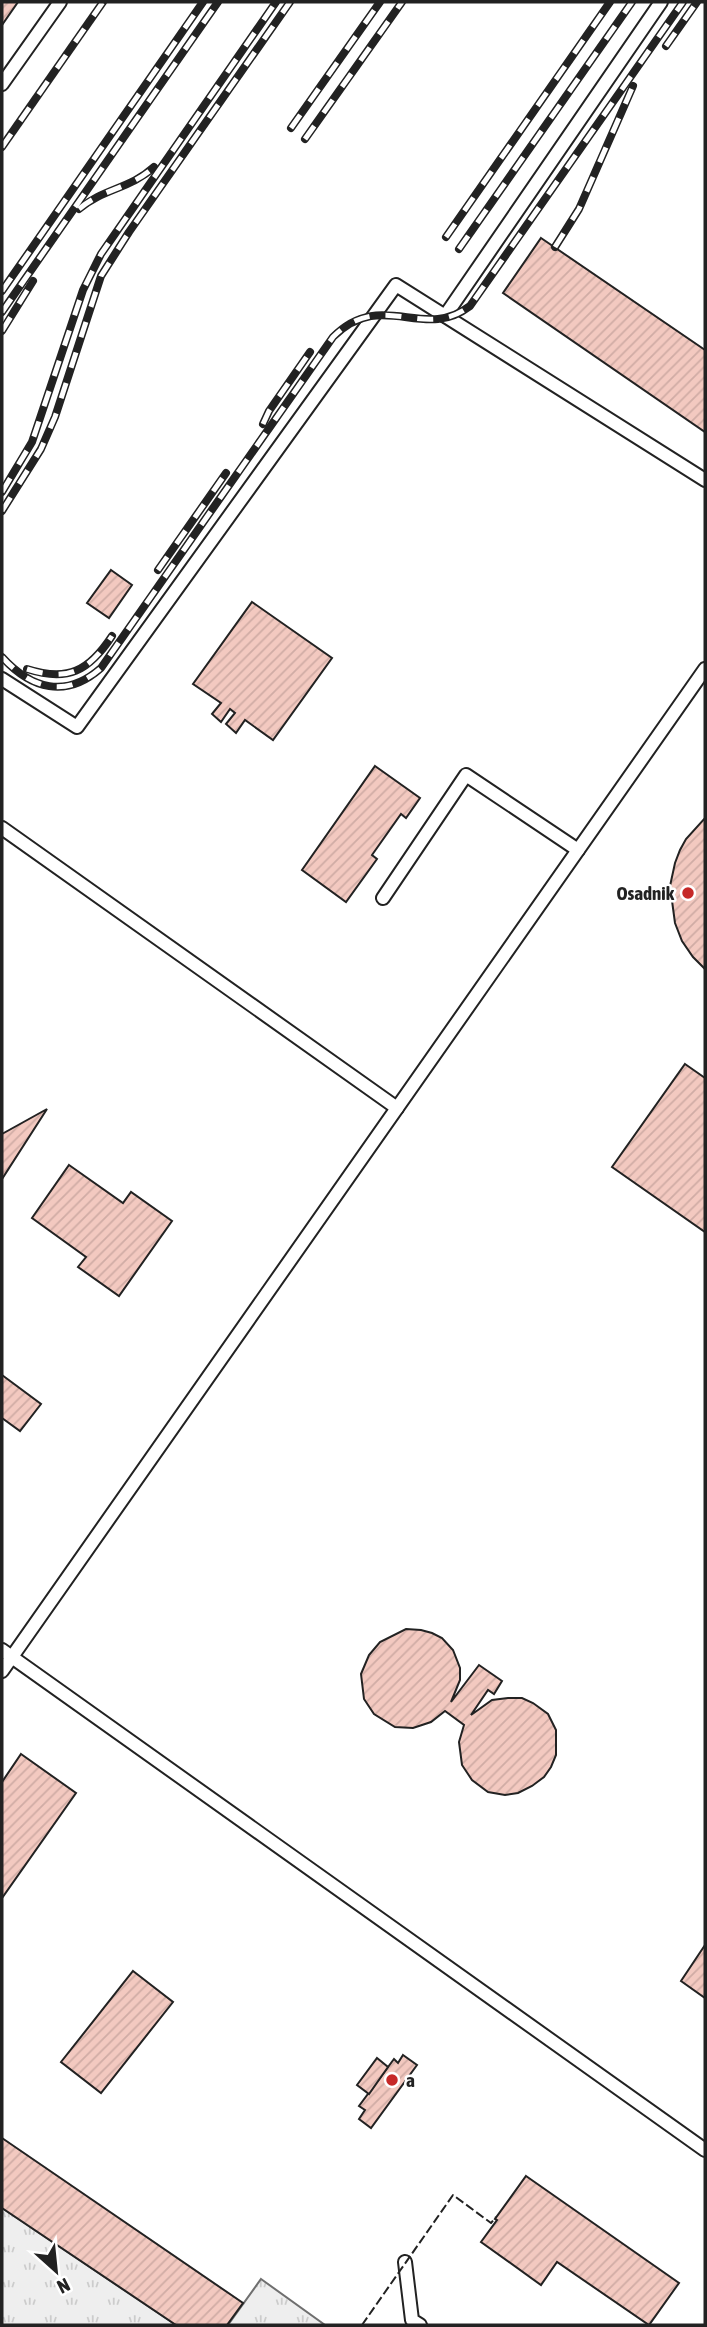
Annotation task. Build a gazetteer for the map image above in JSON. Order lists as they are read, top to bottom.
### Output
{
  "places": ["Osadnik", "a"],
  "north": "bottom right"
}
